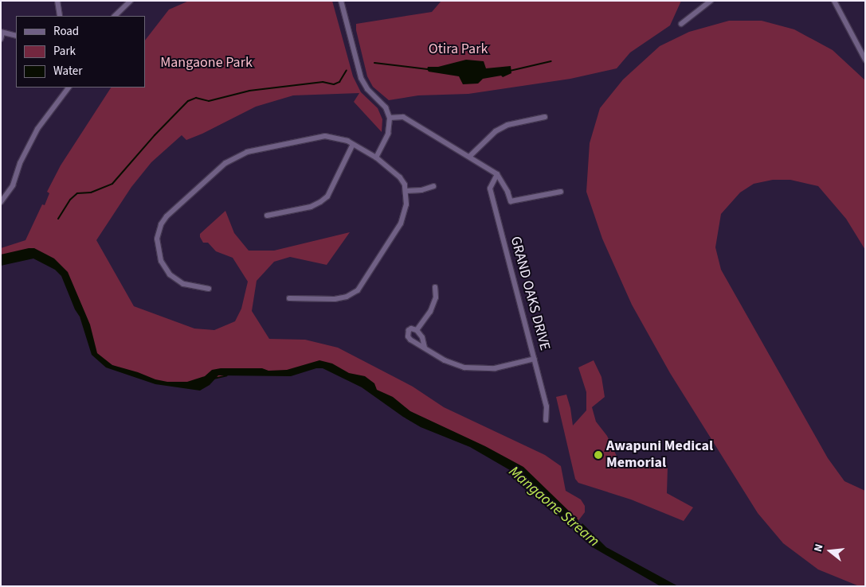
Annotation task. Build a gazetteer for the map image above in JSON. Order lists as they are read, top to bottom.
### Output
{
  "streets": {
    "street": ["GRAND OAKS DRIVE"]
  },
  "water": ["Mangaone Stream"],
  "parks": ["Otira Park", "Mangaone Park"],
  "places": ["Awapuni Medical Memorial"],
  "legend": ["Road", "Park", "Water"],
  "north": "left"
}
